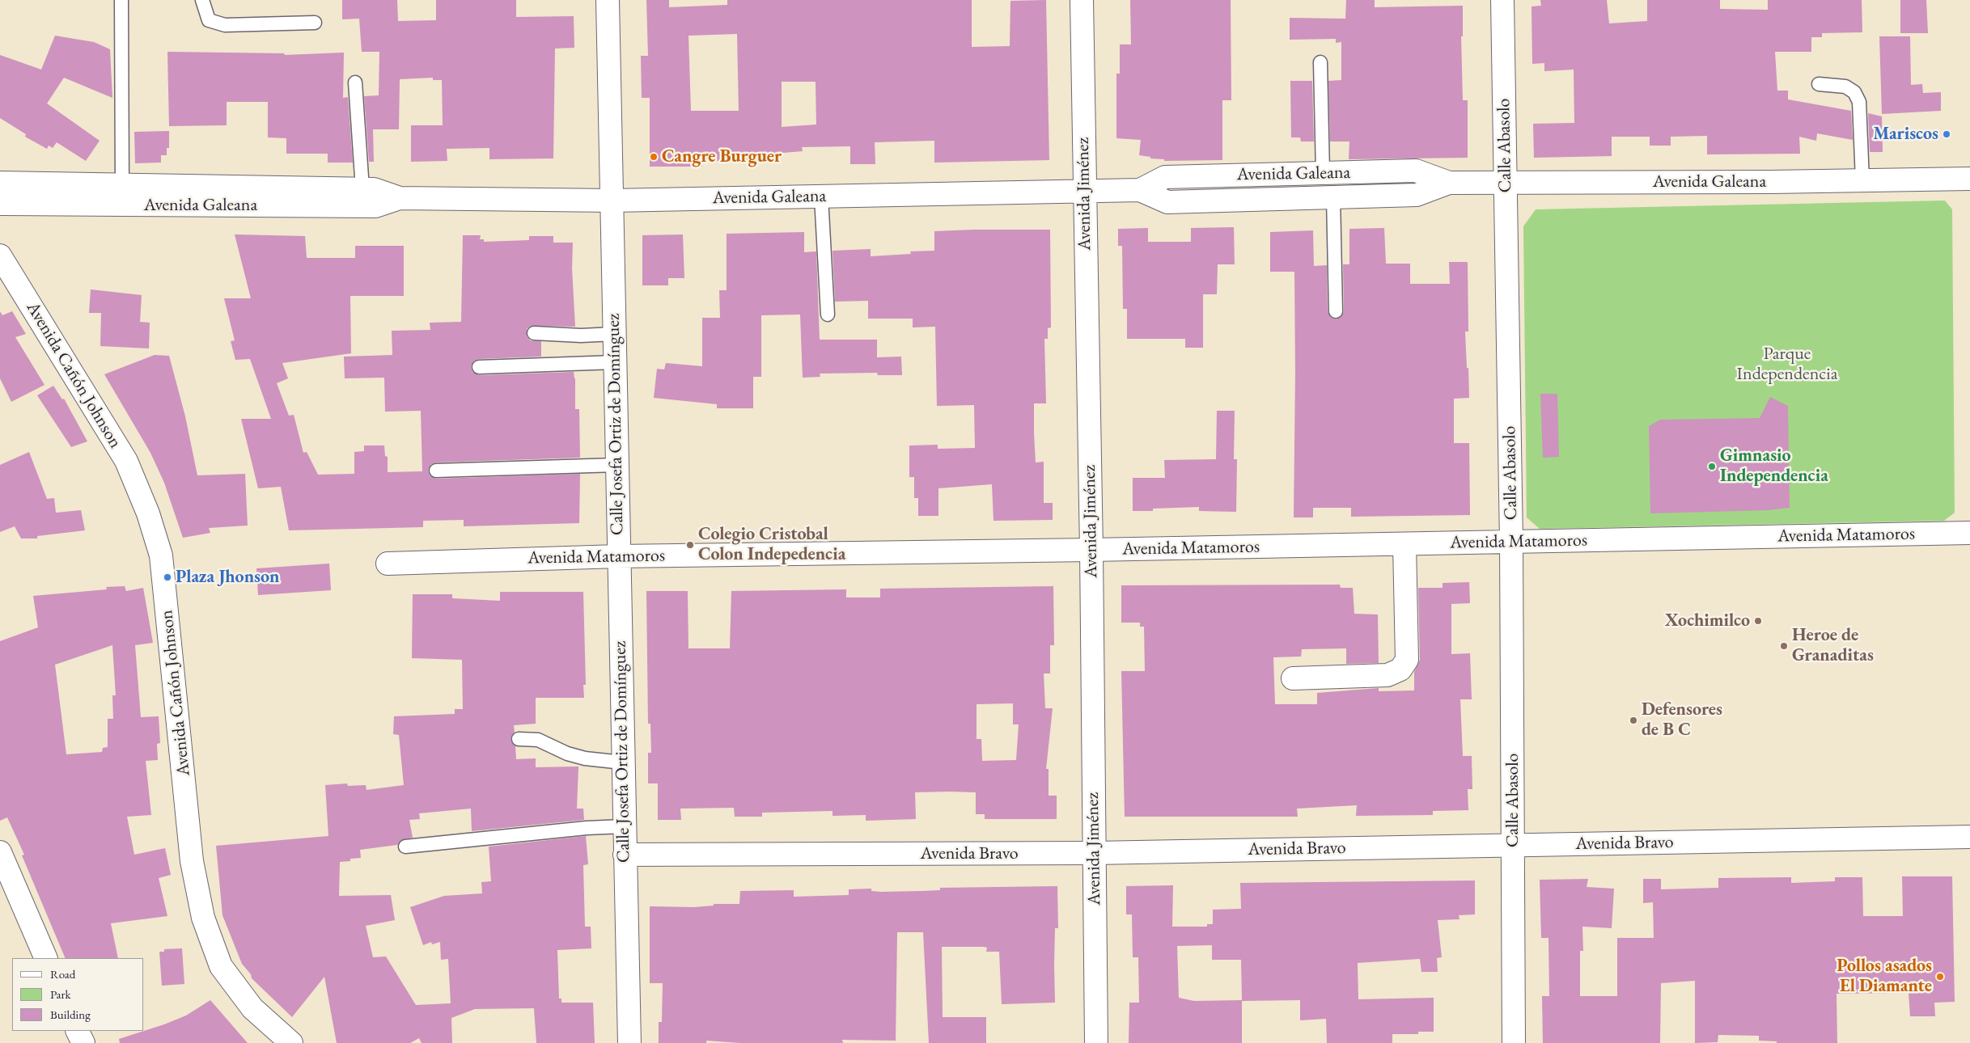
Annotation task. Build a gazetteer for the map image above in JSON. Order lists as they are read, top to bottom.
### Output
{
  "streets": {
    "street": [
      "Calle Abasolo",
      "Avenida Galeana",
      "Avenida Jiménez",
      "Avenida Cañón Johnson",
      "Calle Josefa Ortiz de Domínguez",
      "Avenida Matamoros",
      "Avenida Bravo"
    ]
  },
  "crossings": [
    ["Calle Abasolo", "Avenida Galeana"],
    ["Calle Abasolo", "Avenida Matamoros"],
    ["Calle Abasolo", "Avenida Bravo"],
    ["Avenida Galeana", "Avenida Jiménez"],
    ["Avenida Galeana", "Calle Josefa Ortiz de Domínguez"],
    ["Avenida Jiménez", "Avenida Matamoros"],
    ["Avenida Jiménez", "Avenida Bravo"],
    ["Calle Josefa Ortiz de Domínguez", "Avenida Matamoros"],
    ["Calle Josefa Ortiz de Domínguez", "Avenida Bravo"]
  ],
  "parks": ["Parque Independencia"],
  "places": [
    "Mariscos",
    "Cangre Burguer",
    "Gimnasio Independencia",
    "Colegio Cristobal Colon Indepedencia",
    "Plaza Jhonson",
    "Xochimilco",
    "Heroe de Granaditas",
    "Defensores de B C",
    "Pollos asados El Diamante"
  ],
  "legend": ["Road", "Park", "Building"]
}
